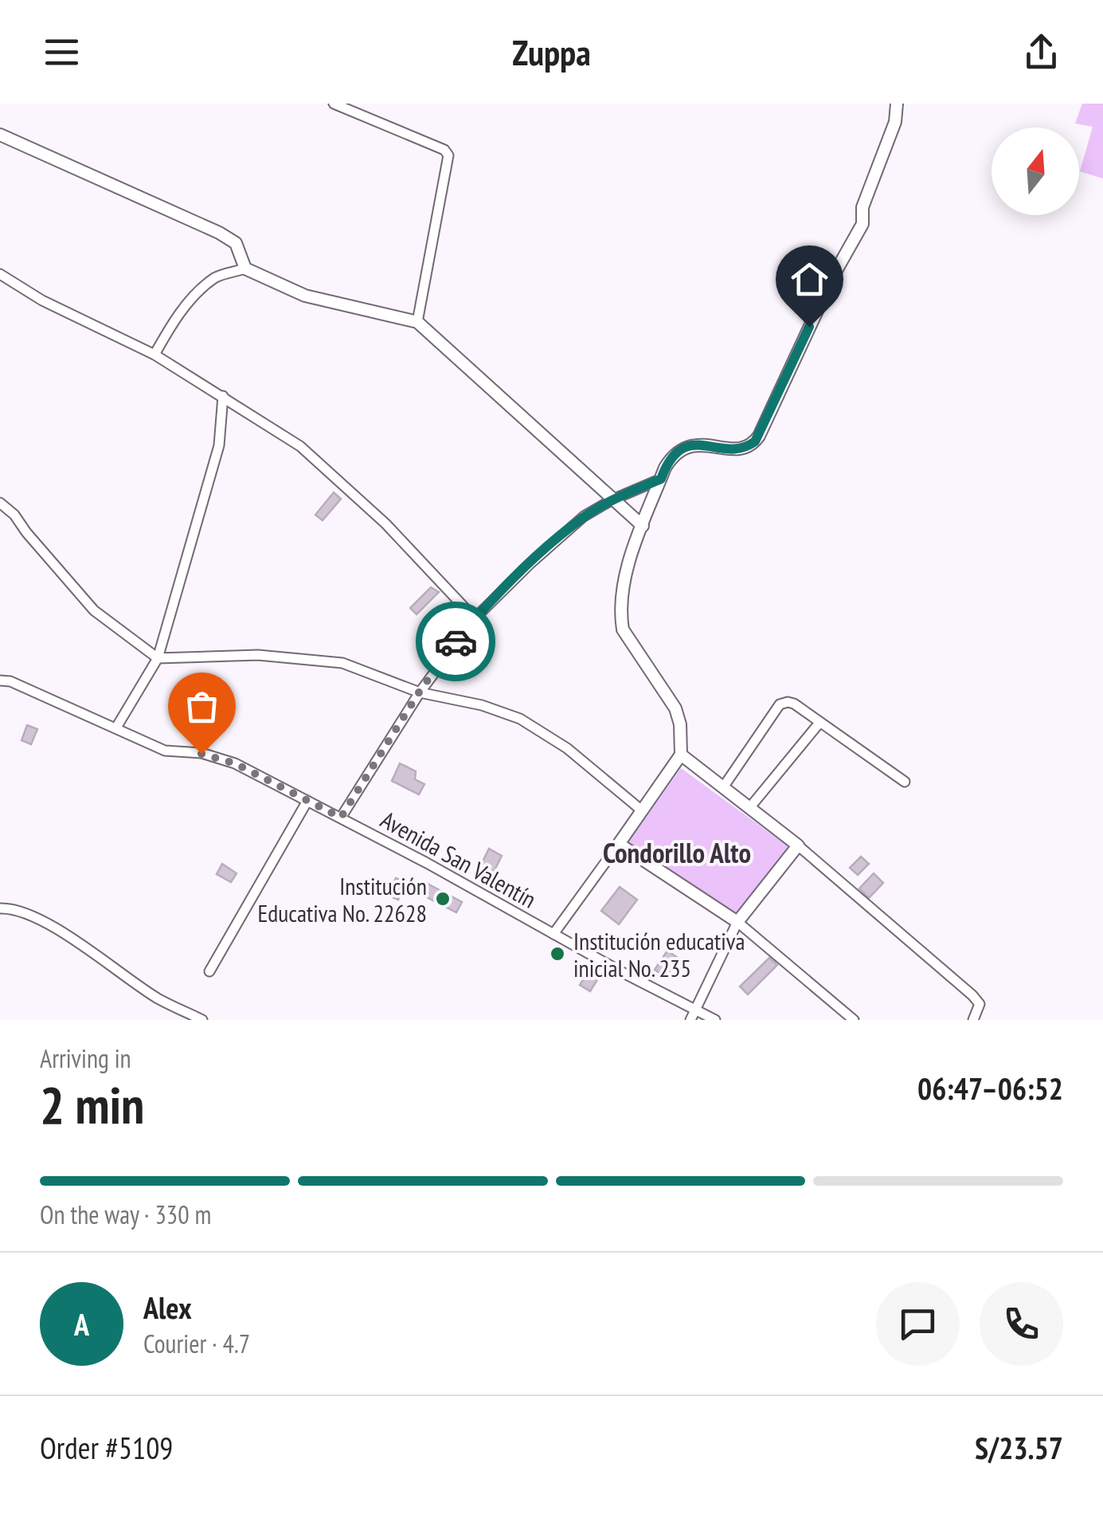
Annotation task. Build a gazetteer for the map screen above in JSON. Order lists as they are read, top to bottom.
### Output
{
  "streets": {
    "street": ["Avenida San Valentín"]
  },
  "districts": ["Condorillo Alto"],
  "places": ["Institución Educativa No. 22628", "Institución educativa inicial No. 235"],
  "north": "top",
  "page": {
    "header": "Zuppa",
    "heading": ["2 min", "Arriving in", "06:47–06:52"],
    "panel": [
      "Alex",
      "Courier · 4.7",
      "Order #5109",
      "S/23.57"
    ],
    "bar": "On the way · 330 m",
    "round": "A"
  }
}
